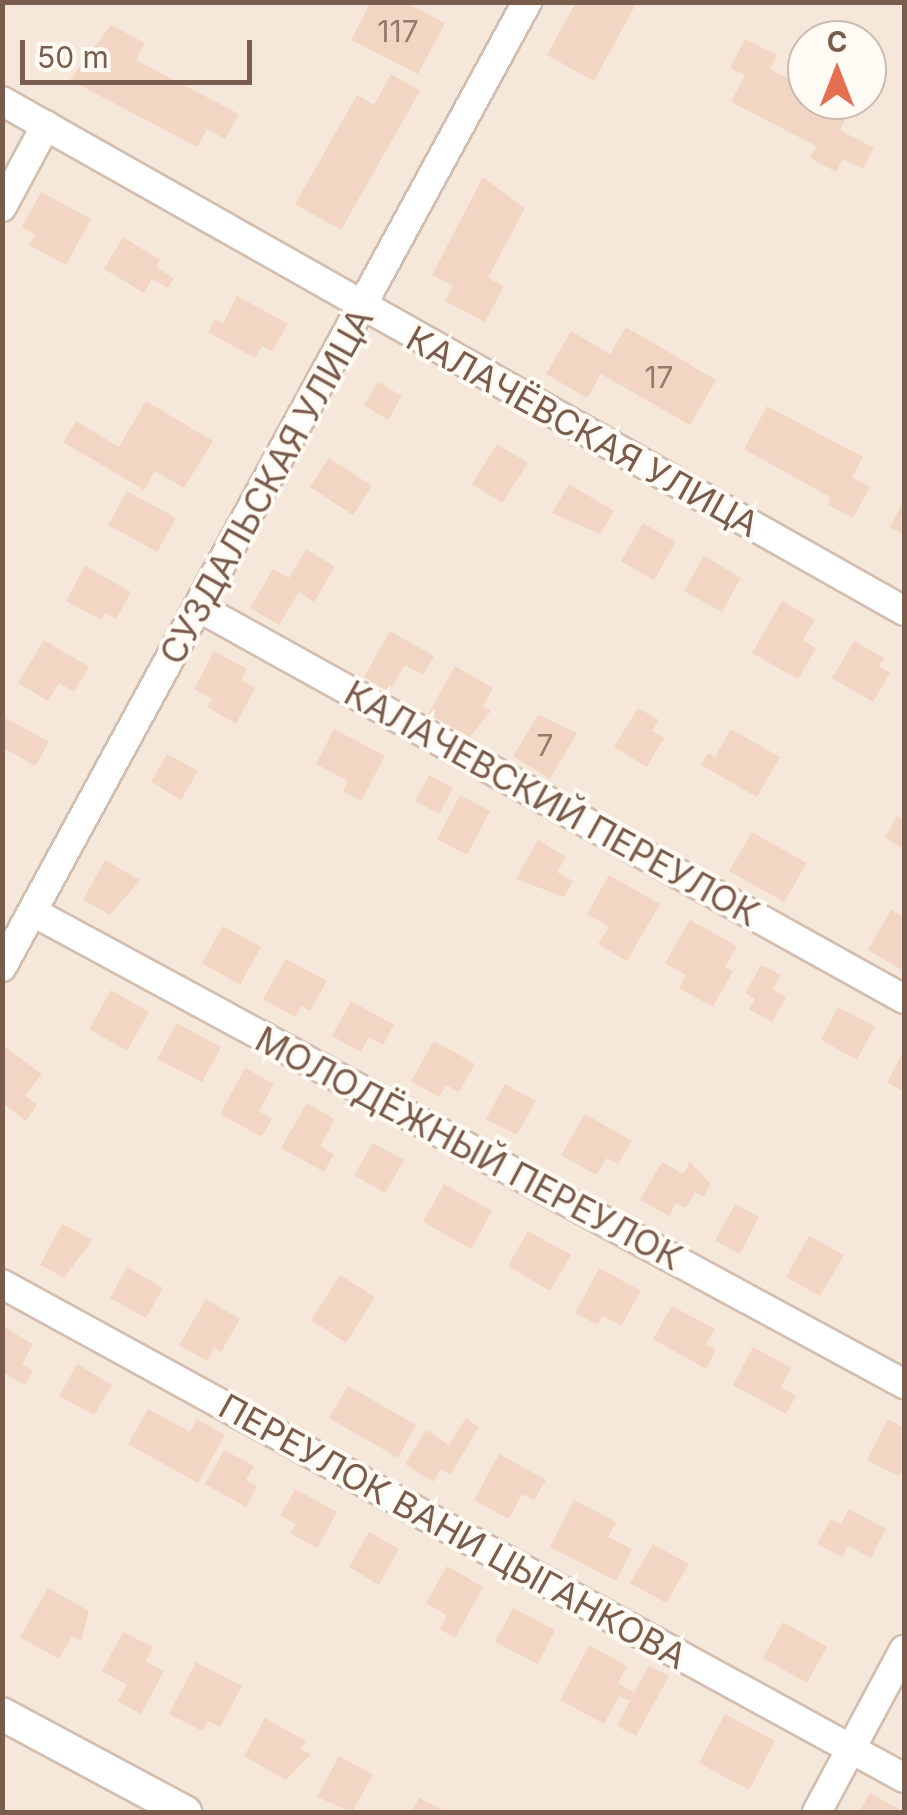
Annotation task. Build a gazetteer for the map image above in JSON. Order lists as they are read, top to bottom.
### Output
{
  "streets": {
    "street": [
      "КАЛАЧЁВСКАЯ УЛИЦА",
      "СУЗДАЛЬСКАЯ УЛИЦА",
      "КАЛАЧЕВСКИЙ ПЕРЕУЛОК",
      "МОЛОДЁЖНЫЙ ПЕРЕУЛОК",
      "ПЕРЕУЛОК ВАНИ ЦЫГАНКОВА"
    ]
  },
  "crossings": [
    ["КАЛАЧЁВСКАЯ УЛИЦА", "СУЗДАЛЬСКАЯ УЛИЦА"],
    ["СУЗДАЛЬСКАЯ УЛИЦА", "КАЛАЧЕВСКИЙ ПЕРЕУЛОК"],
    ["СУЗДАЛЬСКАЯ УЛИЦА", "МОЛОДЁЖНЫЙ ПЕРЕУЛОК"]
  ],
  "house_numbers": ["117", "17", "7"],
  "scale_bar": "50 m",
  "north": "top"
}
